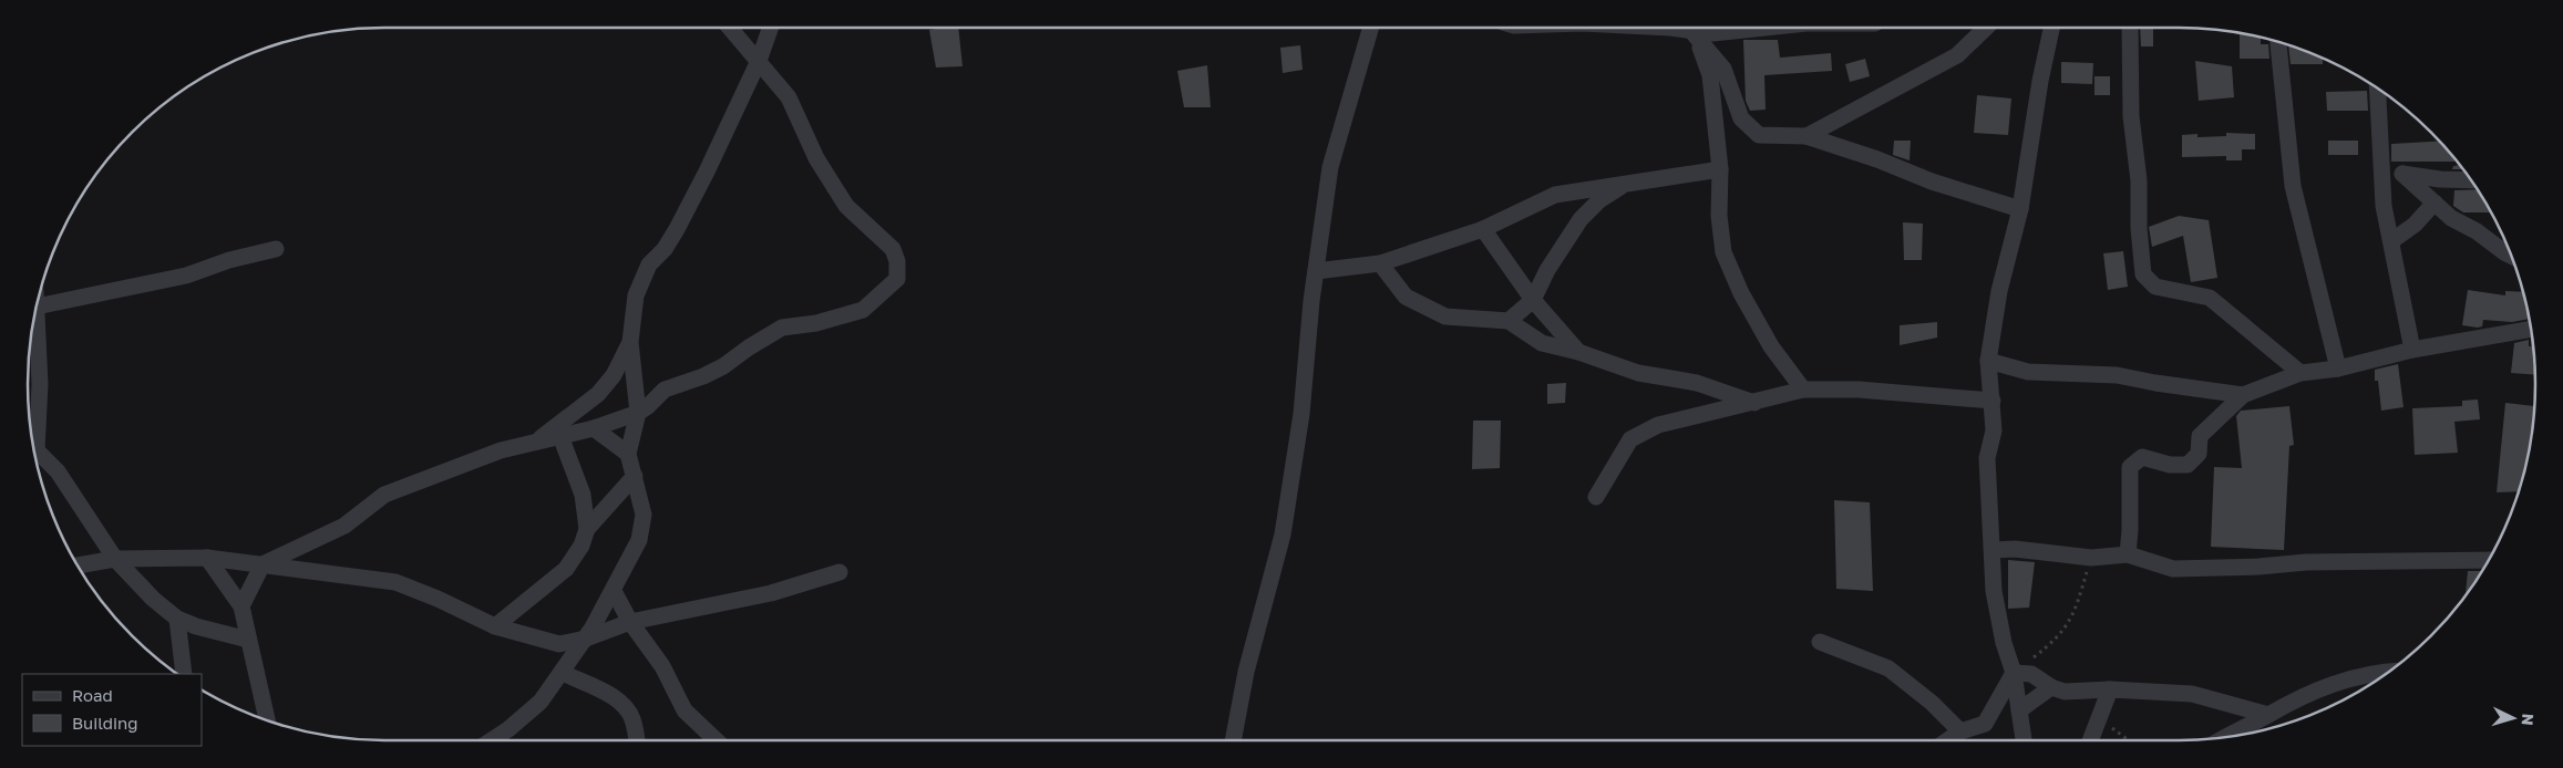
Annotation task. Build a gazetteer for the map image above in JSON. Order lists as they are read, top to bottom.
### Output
{
  "legend": ["Road", "Building"],
  "north": "right"
}
